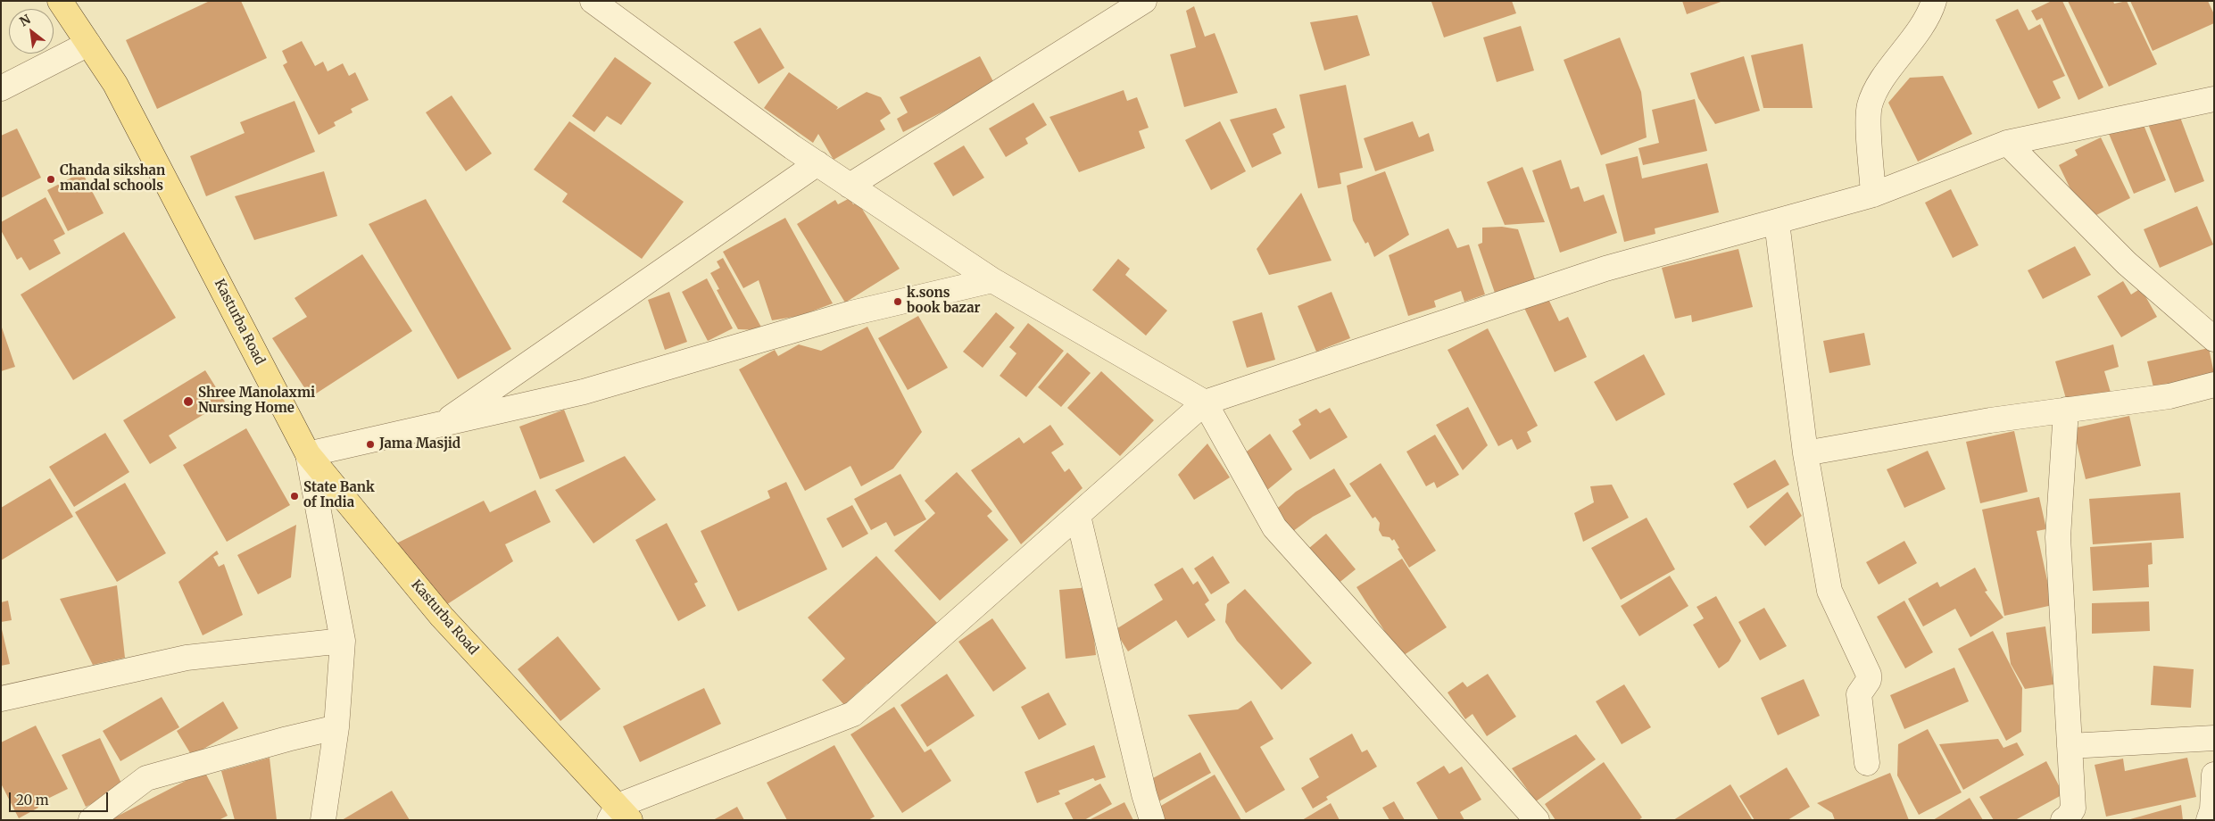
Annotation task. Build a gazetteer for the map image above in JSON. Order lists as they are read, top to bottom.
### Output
{
  "streets": {
    "main road": ["Kasturba Road"]
  },
  "places": [
    "Chanda sikshan mandal schools",
    "k.sons book bazar",
    "Shree Manolaxmi Nursing Home",
    "Jama Masjid",
    "State Bank of India"
  ],
  "scale_bar": "20 m",
  "north": "top left"
}
